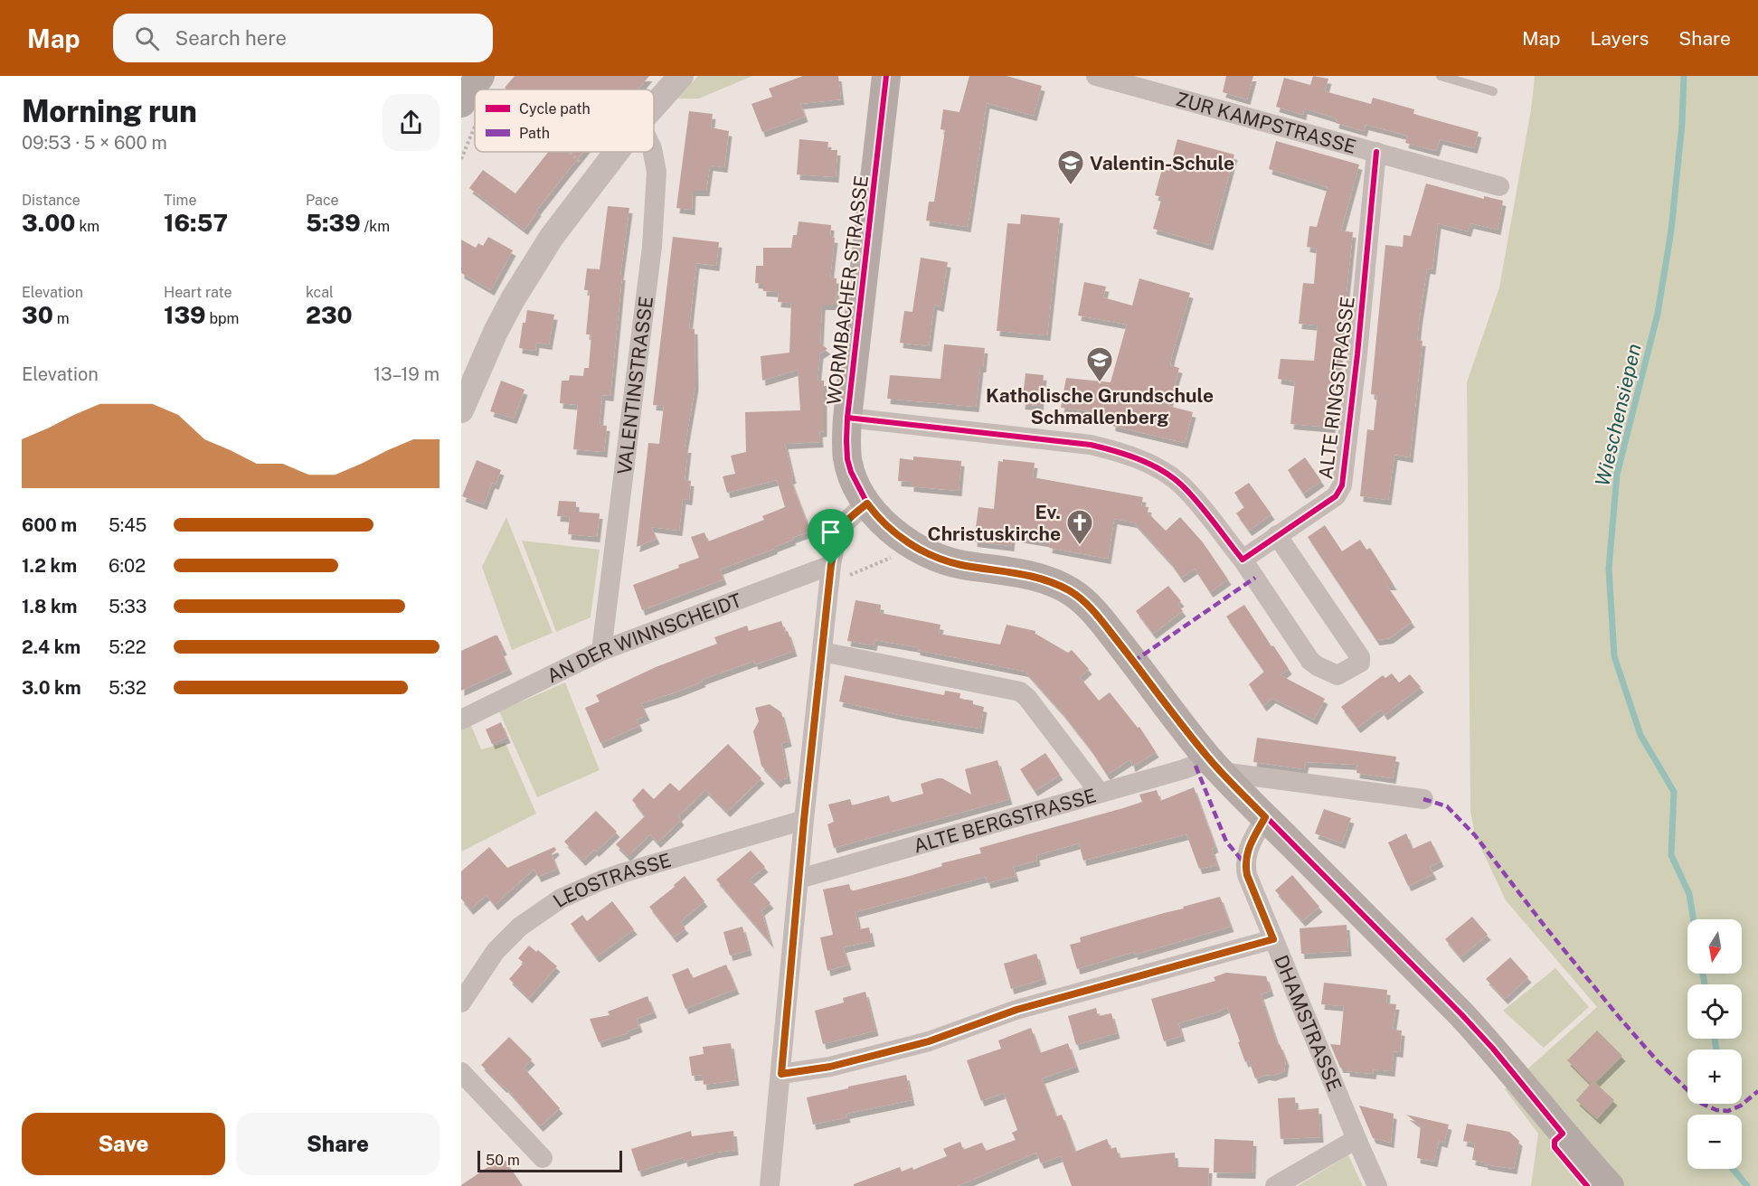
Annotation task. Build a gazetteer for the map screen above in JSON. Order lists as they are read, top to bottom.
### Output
{
  "streets": {
    "main road": ["WORMBACHER STRASSE"],
    "street": [
      "ZUR KAMPSTRASSE",
      "VALENTINSTRASSE",
      "ALTE RINGSTRASSE",
      "AN DER WINNSCHEIDT",
      "ALTE BERGSTRASSE",
      "LEOSTRASSE",
      "DHAMSTRASSE"
    ]
  },
  "crossings": [
    ["ZUR KAMPSTRASSE", "ALTE RINGSTRASSE"],
    ["WORMBACHER STRASSE", "ALTE BERGSTRASSE"],
    ["WORMBACHER STRASSE", "DHAMSTRASSE"],
    ["VALENTINSTRASSE", "AN DER WINNSCHEIDT"]
  ],
  "water": ["Wieschensiepen"],
  "places": {
    "school or university": ["Valentin-Schule", "Katholische Grundschule Schmallenberg"],
    "church": ["Ev. Christuskirche"]
  },
  "legend": ["Cycle path", "Path"],
  "scale_bar": "50 m",
  "north": "bottom",
  "page": {
    "header": "Map",
    "search": "Search here",
    "nav": ["Map", "Layers", "Share"],
    "heading": ["Morning run", "09:53 · 5 × 600 m"],
    "stats": [
      ["Distance", "3.00 km"],
      ["Time", "16:57"],
      ["Pace", "5:39 /km"],
      ["Elevation", "30 m"],
      ["Heart rate", "139 bpm"],
      ["kcal", "230"]
    ],
    "chart": ["Elevation", "13–19 m"],
    "list": [
      {
        "name": "600 m",
        "note": "5:45"
      },
      {
        "name": "1.2 km",
        "note": "6:02"
      },
      {
        "name": "1.8 km",
        "note": "5:33"
      },
      {
        "name": "2.4 km",
        "note": "5:22"
      },
      {
        "name": "3.0 km",
        "note": "5:32"
      }
    ],
    "map_buttons": ["+", "−"],
    "buttons": ["Save", "Share"],
    "scale": "50 m"
  }
}
